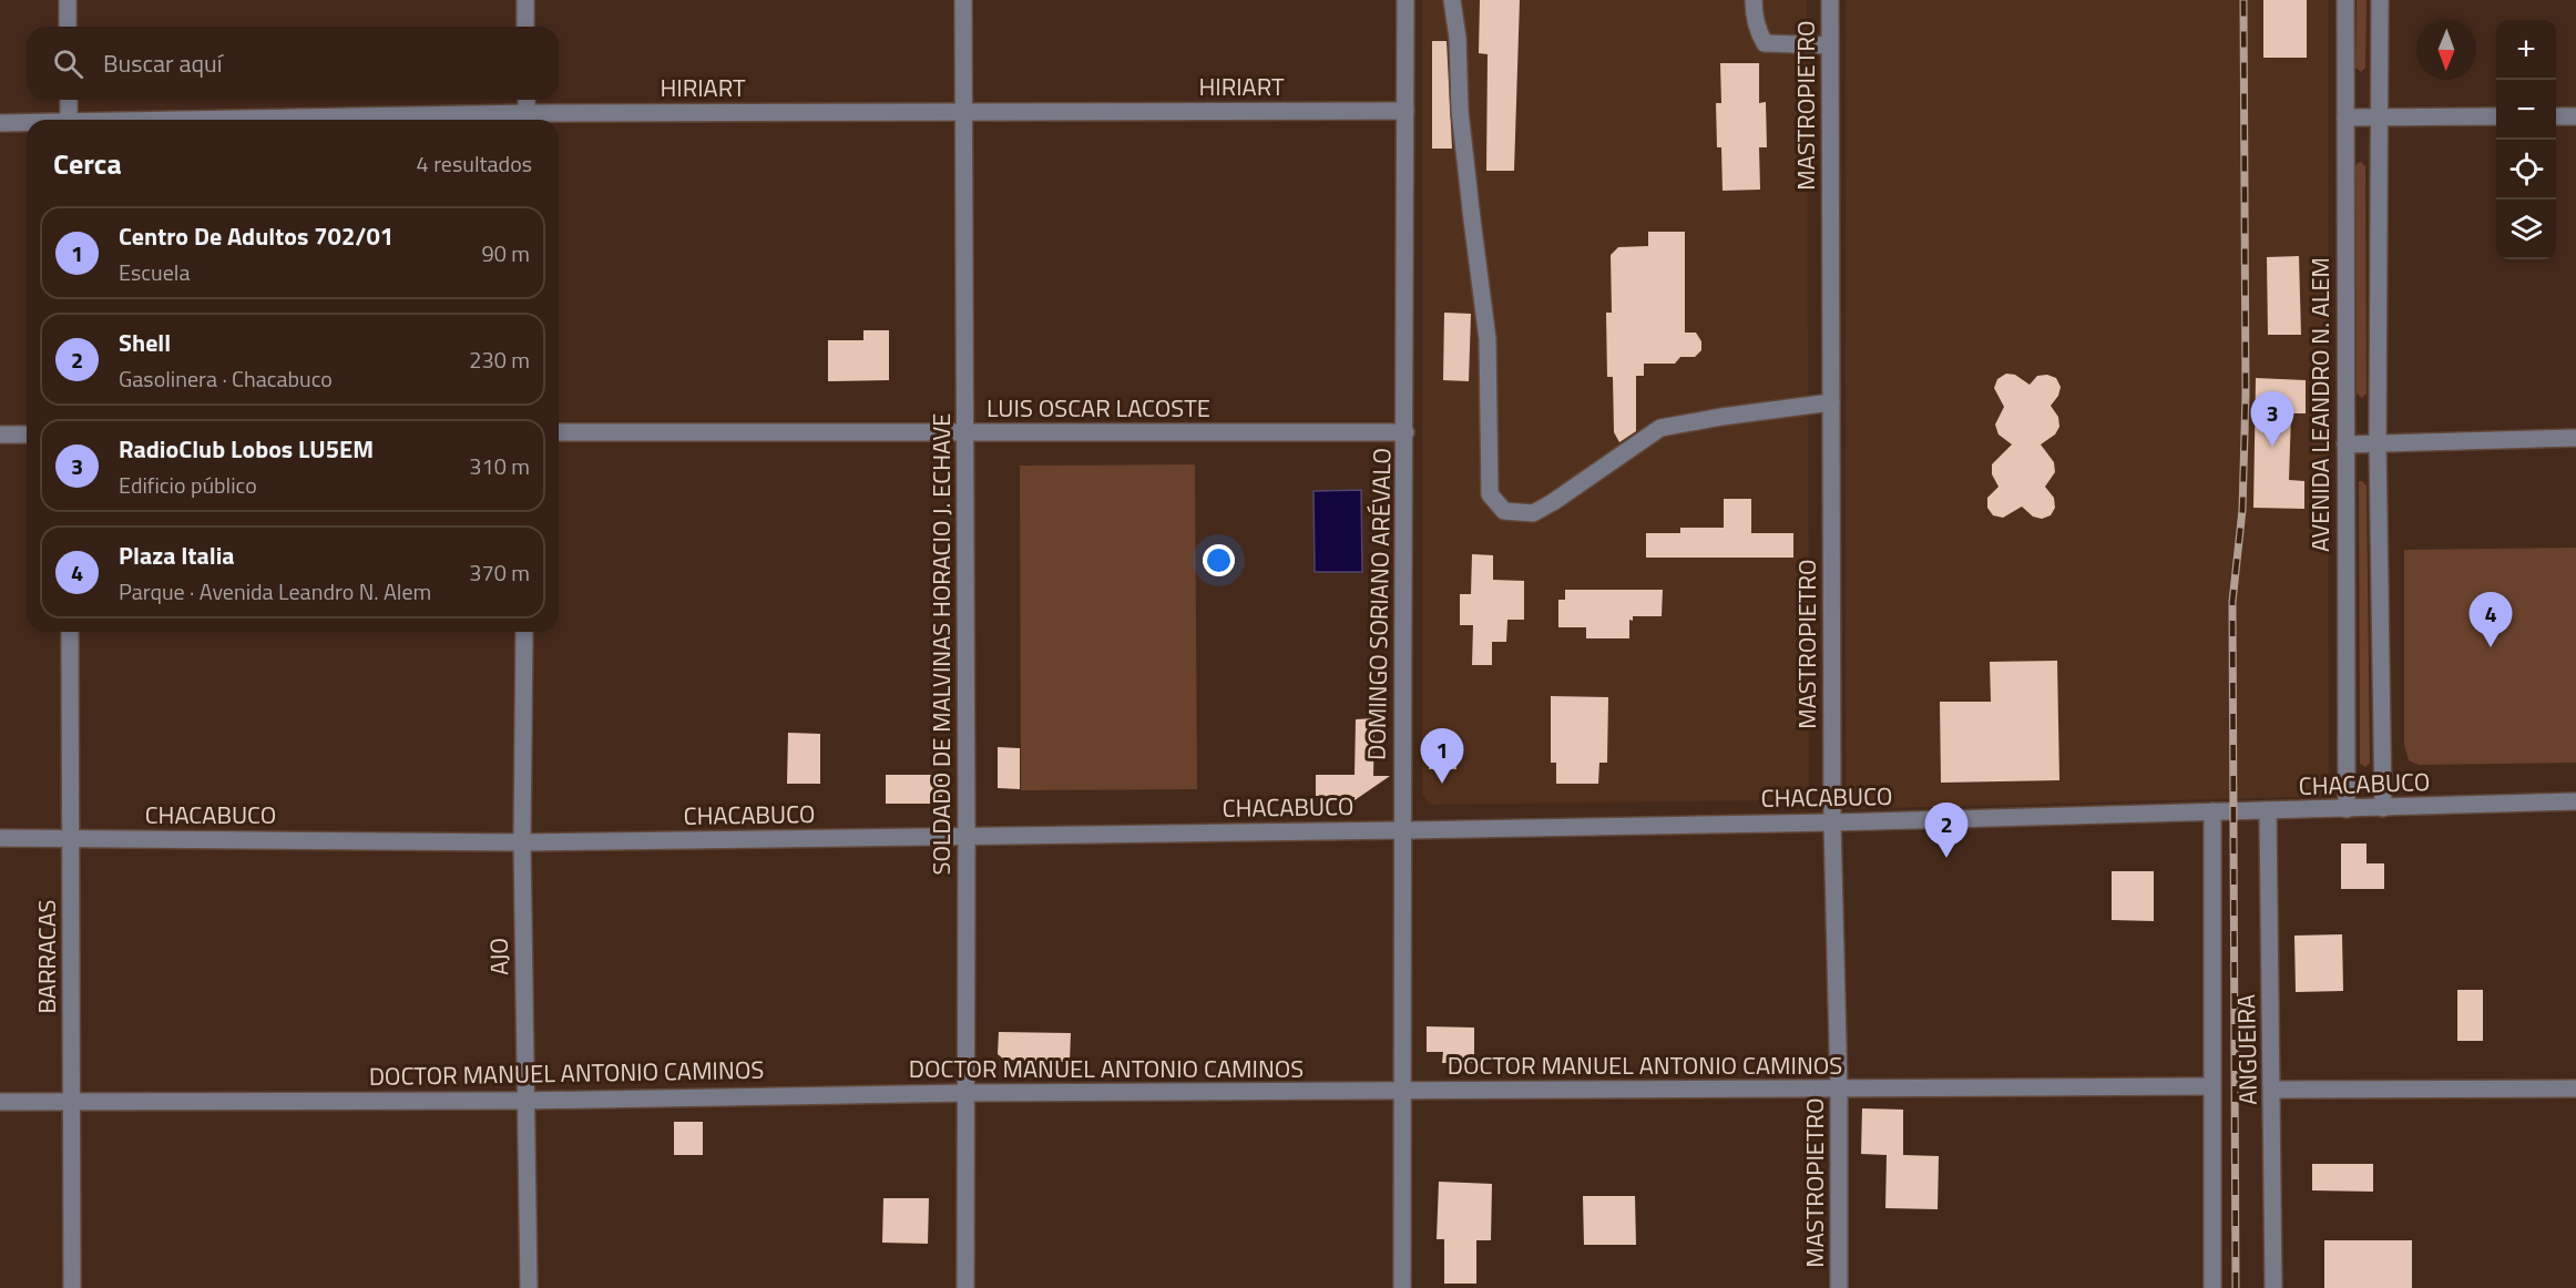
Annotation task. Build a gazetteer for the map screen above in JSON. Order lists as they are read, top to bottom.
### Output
{
  "streets": {
    "street": [
      "HIRIART",
      "MASTROPIETRO",
      "AVENIDA LEANDRO N. ALEM",
      "LUIS OSCAR LACOSTE",
      "DOMINGO SORIANO ARÉVALO",
      "SOLDADO DE MALVINAS HORACIO J. ECHAVE",
      "CHACABUCO",
      "BARRACAS",
      "AJO",
      "ANGUEIRA",
      "DOCTOR MANUEL ANTONIO CAMINOS"
    ]
  },
  "crossings": [
    ["HIRIART", "DOMINGO SORIANO ARÉVALO"],
    ["HIRIART", "SOLDADO DE MALVINAS HORACIO J. ECHAVE"],
    ["MASTROPIETRO", "CHACABUCO"],
    ["MASTROPIETRO", "DOCTOR MANUEL ANTONIO CAMINOS"],
    ["AVENIDA LEANDRO N. ALEM", "CHACABUCO"],
    ["LUIS OSCAR LACOSTE", "DOMINGO SORIANO ARÉVALO"],
    ["LUIS OSCAR LACOSTE", "SOLDADO DE MALVINAS HORACIO J. ECHAVE"],
    ["DOMINGO SORIANO ARÉVALO", "CHACABUCO"],
    ["DOMINGO SORIANO ARÉVALO", "DOCTOR MANUEL ANTONIO CAMINOS"],
    ["SOLDADO DE MALVINAS HORACIO J. ECHAVE", "CHACABUCO"],
    ["SOLDADO DE MALVINAS HORACIO J. ECHAVE", "DOCTOR MANUEL ANTONIO CAMINOS"],
    ["CHACABUCO", "BARRACAS"],
    ["CHACABUCO", "AJO"],
    ["CHACABUCO", "ANGUEIRA"],
    ["BARRACAS", "DOCTOR MANUEL ANTONIO CAMINOS"],
    ["AJO", "DOCTOR MANUEL ANTONIO CAMINOS"],
    ["ANGUEIRA", "DOCTOR MANUEL ANTONIO CAMINOS"]
  ],
  "north": "bottom",
  "page": {
    "map_buttons": ["+", "−"],
    "search": "Buscar aquí",
    "heading": ["Cerca", "4 resultados"],
    "list": [
      {
        "mark": "1",
        "name": "Centro De Adultos 702/01",
        "note": "Escuela",
        "value": "90 m"
      },
      {
        "mark": "2",
        "name": "Shell",
        "note": "Gasolinera · Chacabuco",
        "value": "230 m"
      },
      {
        "mark": "3",
        "name": "RadioClub Lobos LU5EM",
        "note": "Edificio público",
        "value": "310 m"
      },
      {
        "mark": "4",
        "name": "Plaza Italia",
        "note": "Parque · Avenida Leandro N. Alem",
        "value": "370 m"
      }
    ],
    "pins": [
      "3",
      "4",
      "1",
      "2"
    ]
  }
}
